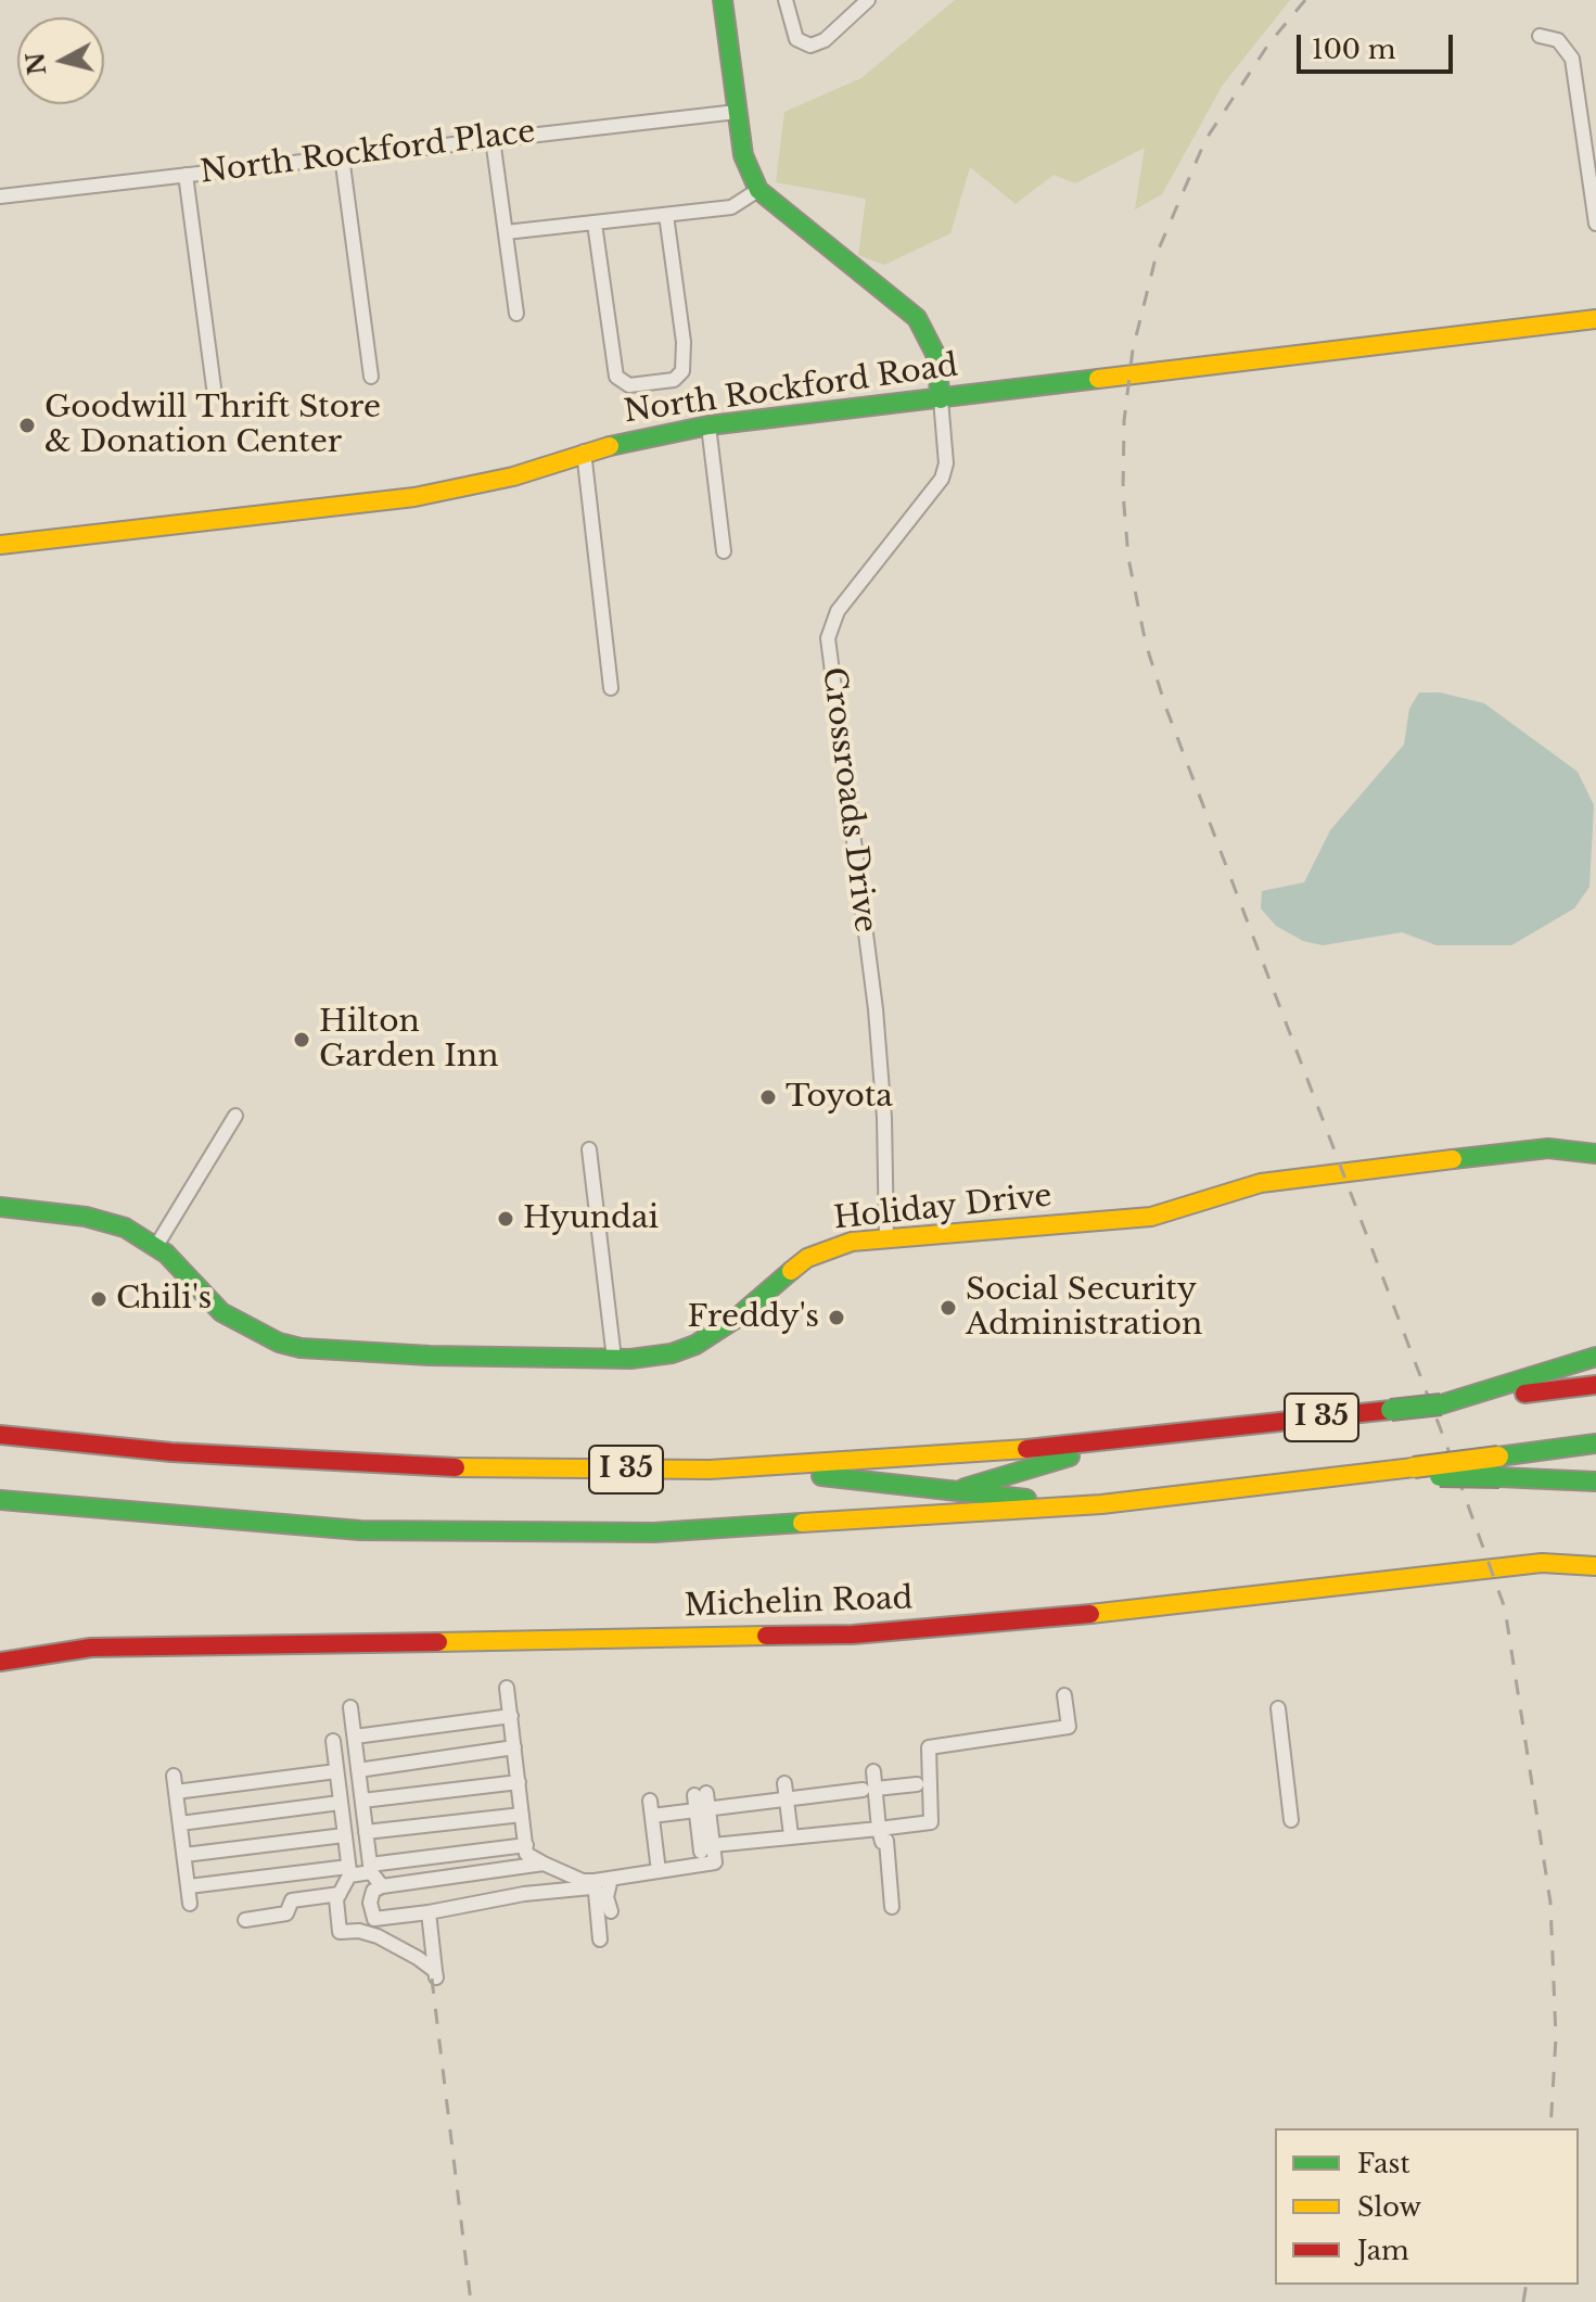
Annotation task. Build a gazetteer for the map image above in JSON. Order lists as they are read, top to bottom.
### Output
{
  "streets": {
    "main road": [
      "North Rockford Road",
      "Holiday Drive",
      "I 35",
      "Michelin Road"
    ],
    "street": ["North Rockford Place", "Crossroads Drive"]
  },
  "crossings": [
    ["North Rockford Road", "Crossroads Drive"],
    ["Crossroads Drive", "Holiday Drive"]
  ],
  "places": [
    "Goodwill Thrift Store & Donation Center",
    "Hilton Garden Inn",
    "Toyota",
    "Hyundai",
    "Chili's",
    "Social Security Administration",
    "Freddy's"
  ],
  "legend": ["Fast", "Slow", "Jam"],
  "scale_bar": "100 m",
  "north": "left"
}
